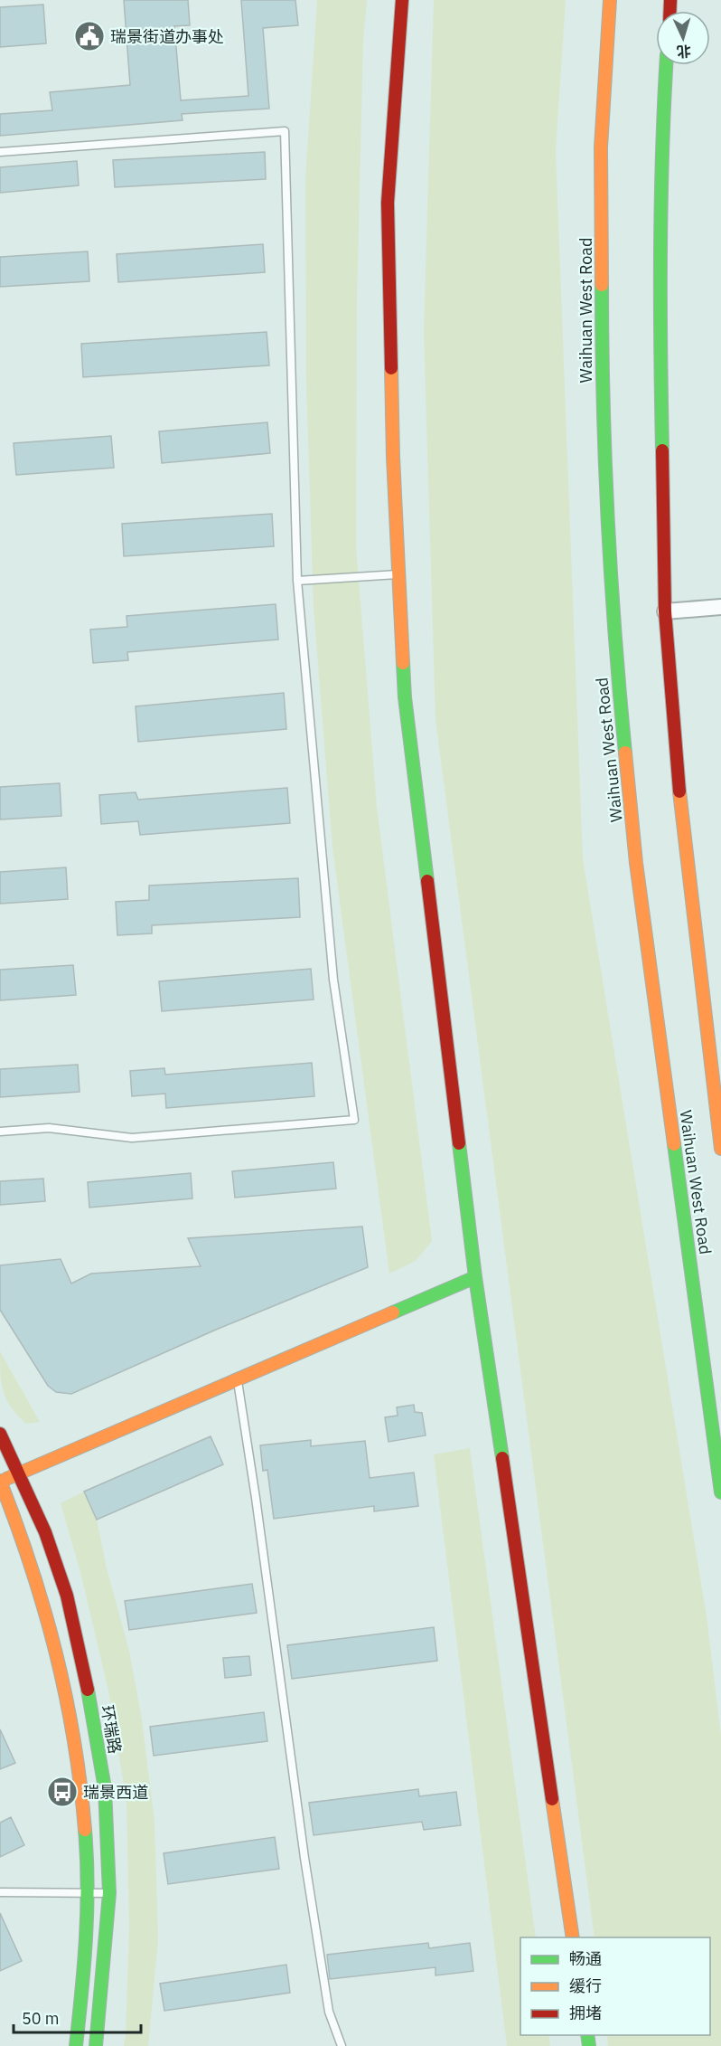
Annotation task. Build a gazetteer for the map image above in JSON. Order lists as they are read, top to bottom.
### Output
{
  "streets": {
    "main road": ["Waihuan West Road", "环瑞路"]
  },
  "places": {
    "public building": ["瑞景街道办事处"],
    "bus stop": ["瑞景西道"]
  },
  "legend": ["畅通", "缓行", "拥堵"],
  "scale_bar": "50 m",
  "north": "bottom"
}
